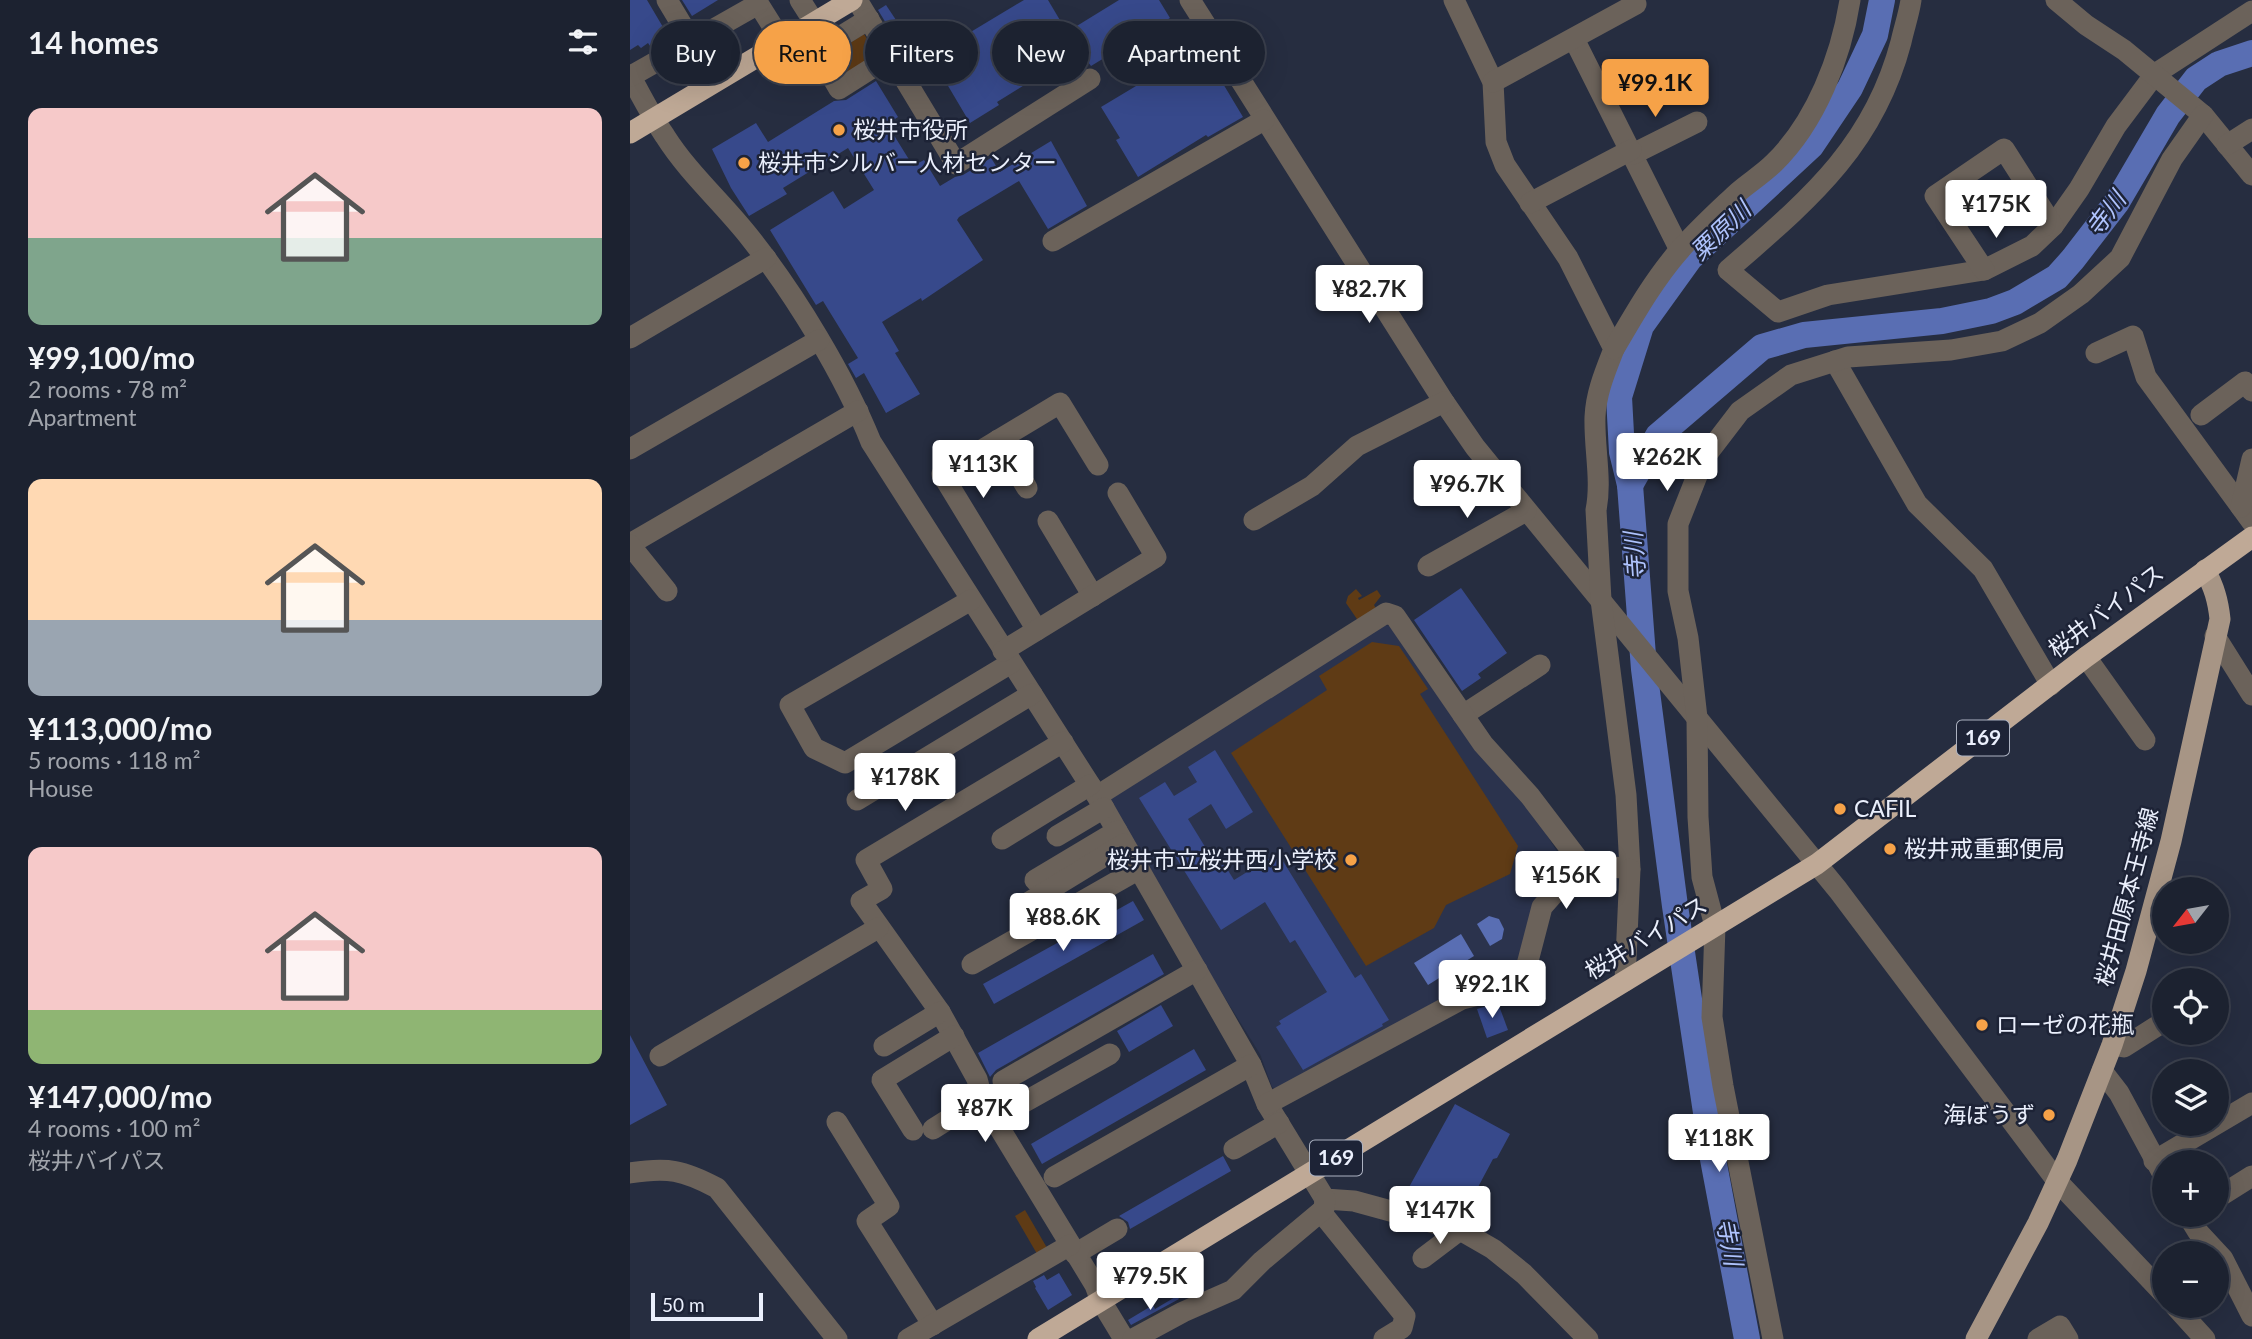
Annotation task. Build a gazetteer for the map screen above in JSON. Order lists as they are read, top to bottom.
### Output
{
  "streets": {
    "highway": ["桜井バイパス", "169"],
    "main road": ["桜井田原本王寺線"]
  },
  "crossings": [
    ["桜井バイパス", "桜井田原本王寺線"]
  ],
  "water": ["寺川", "粟原川"],
  "places": [
    "桜井市役所",
    "桜井市シルバー人材センター",
    "CAFIL",
    "桜井戒重郵便局",
    "桜井市立桜井西小学校",
    "ローゼの花瓶",
    "海ぼうず"
  ],
  "scale_bar": "50 m",
  "north": "bottom left",
  "page": {
    "heading": "14 homes",
    "chip": [
      "Buy",
      "Rent",
      "Filters",
      "New",
      "Apartment"
    ],
    "price": [
      "¥99.1K",
      "¥175K",
      "¥82.7K",
      "¥262K",
      "¥113K",
      "¥96.7K",
      "¥178K",
      "¥156K",
      "¥88.6K",
      "¥92.1K",
      "¥87K",
      "¥118K",
      "¥147K",
      "¥79.5K"
    ],
    "list": [
      {
        "name": "¥99,100/mo",
        "note": "2 rooms · 78 m² · Apartment"
      },
      {
        "name": "¥113,000/mo",
        "note": "5 rooms · 118 m² · House"
      },
      {
        "name": "¥147,000/mo",
        "note": "4 rooms · 100 m² · 桜井バイパス"
      }
    ],
    "map_buttons": ["+", "−"],
    "scale": "50 m"
  }
}
